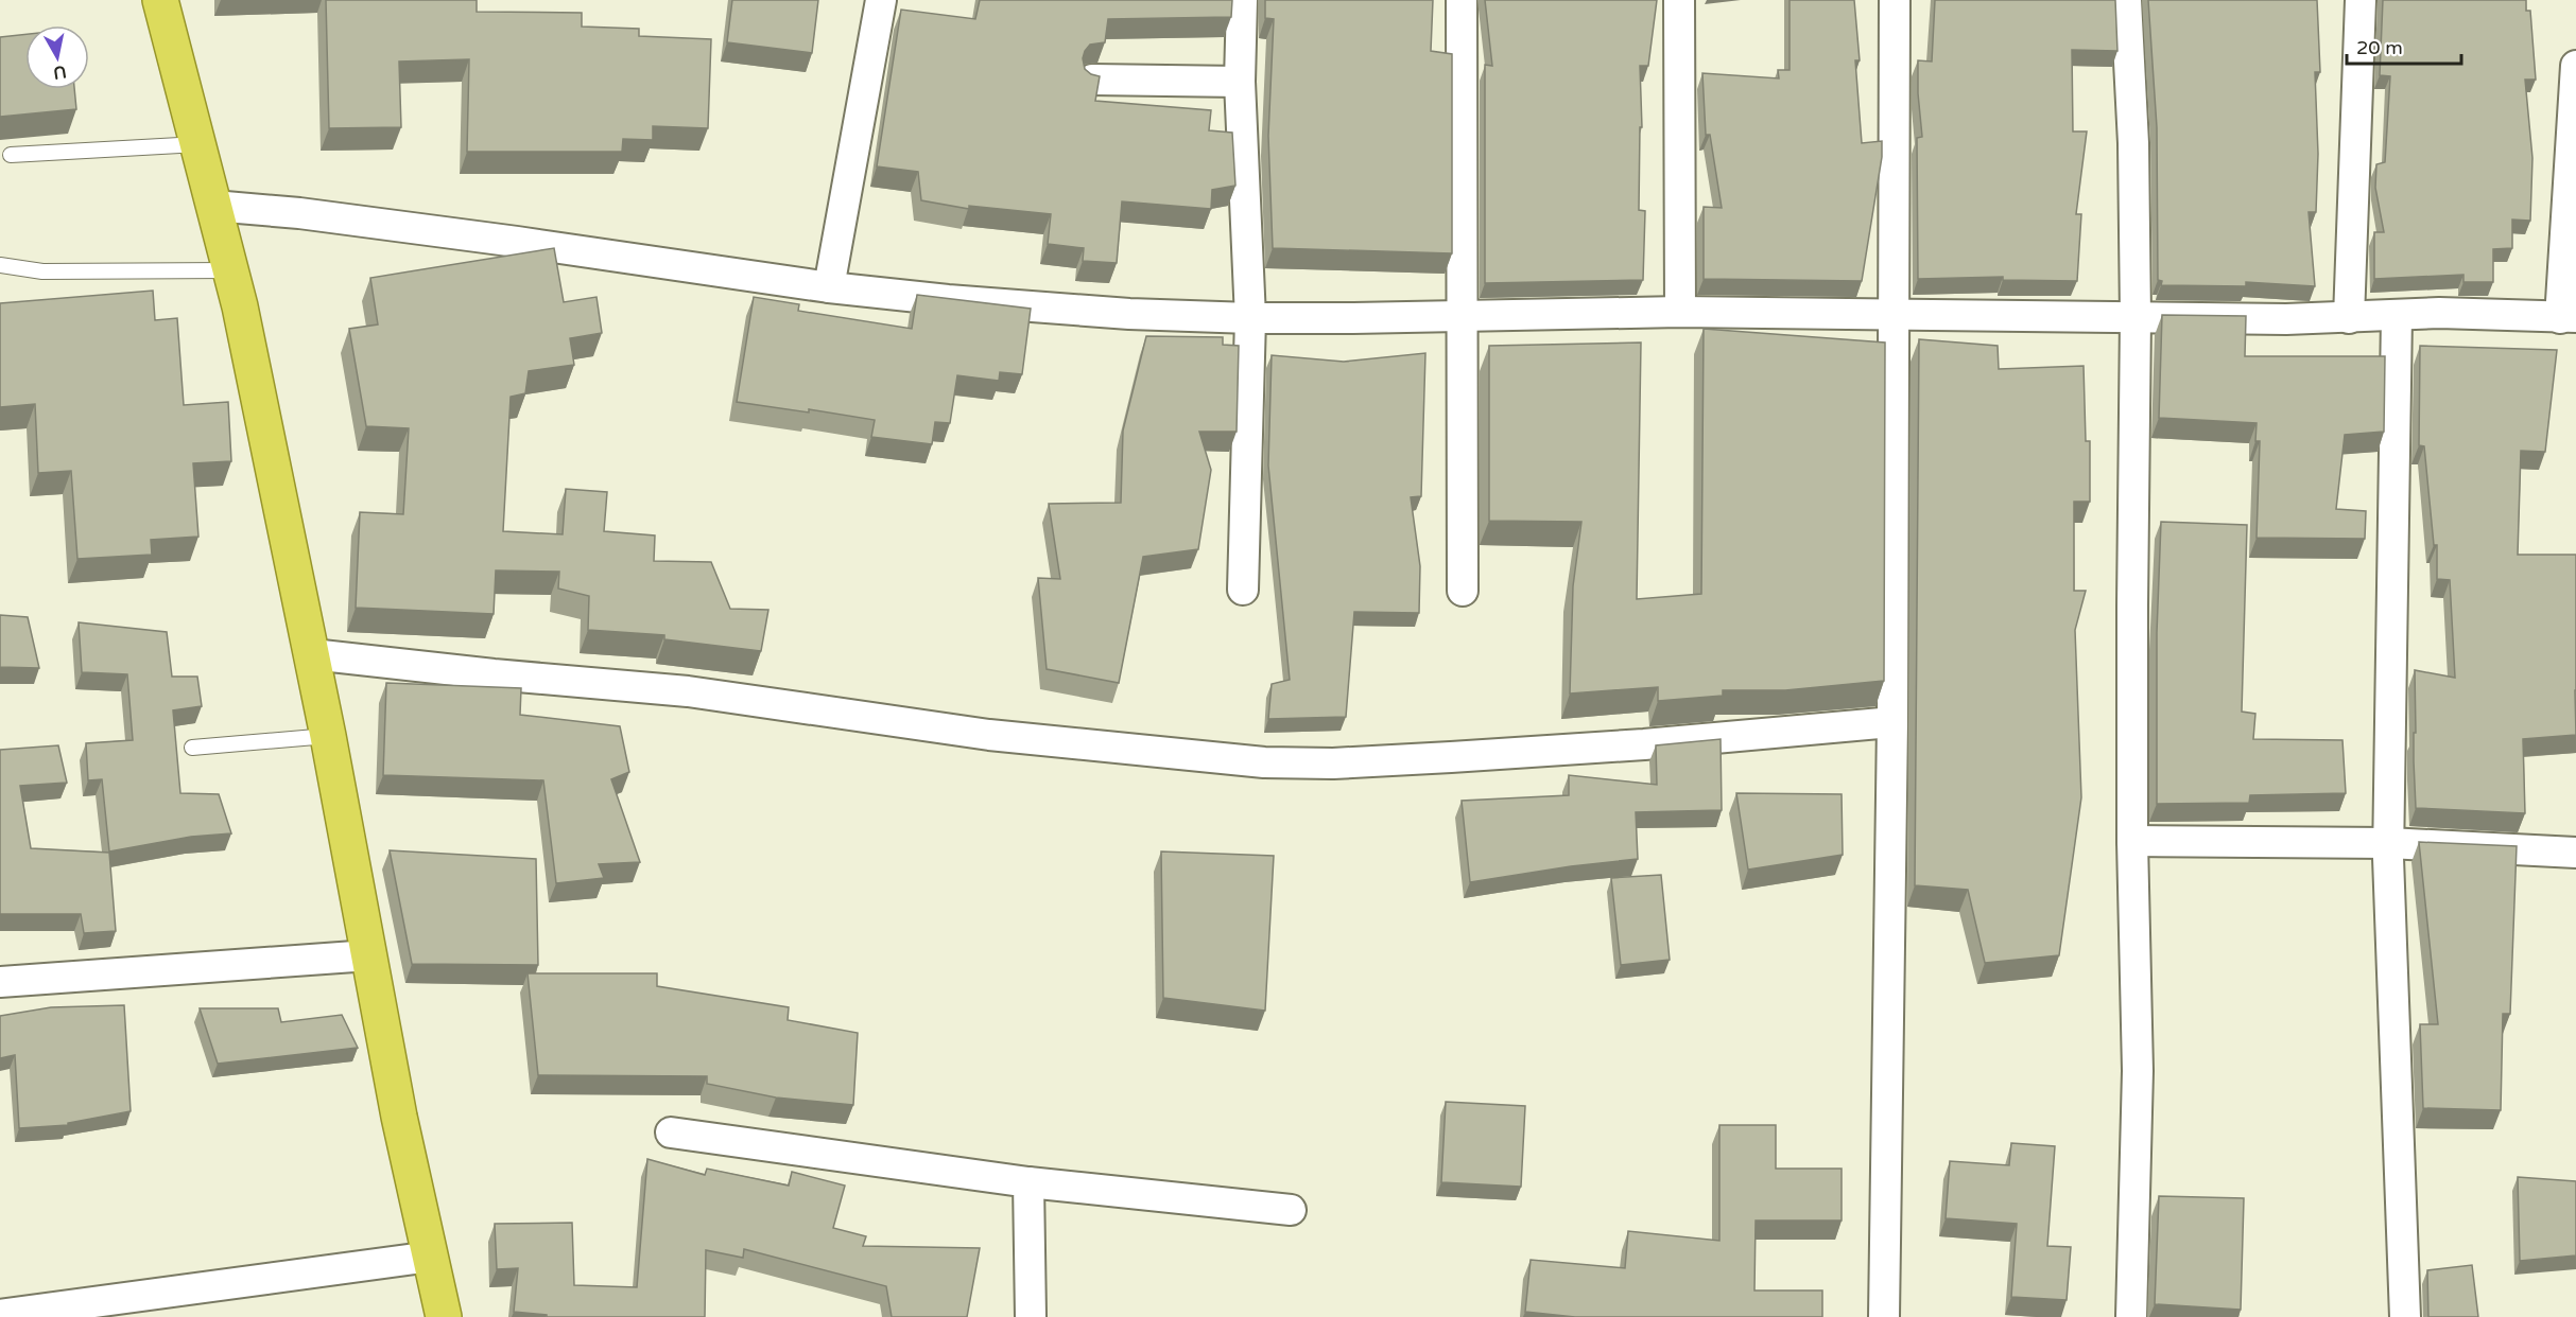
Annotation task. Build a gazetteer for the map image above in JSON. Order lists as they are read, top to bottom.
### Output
{
  "scale_bar": "20 m",
  "north": "bottom"
}
